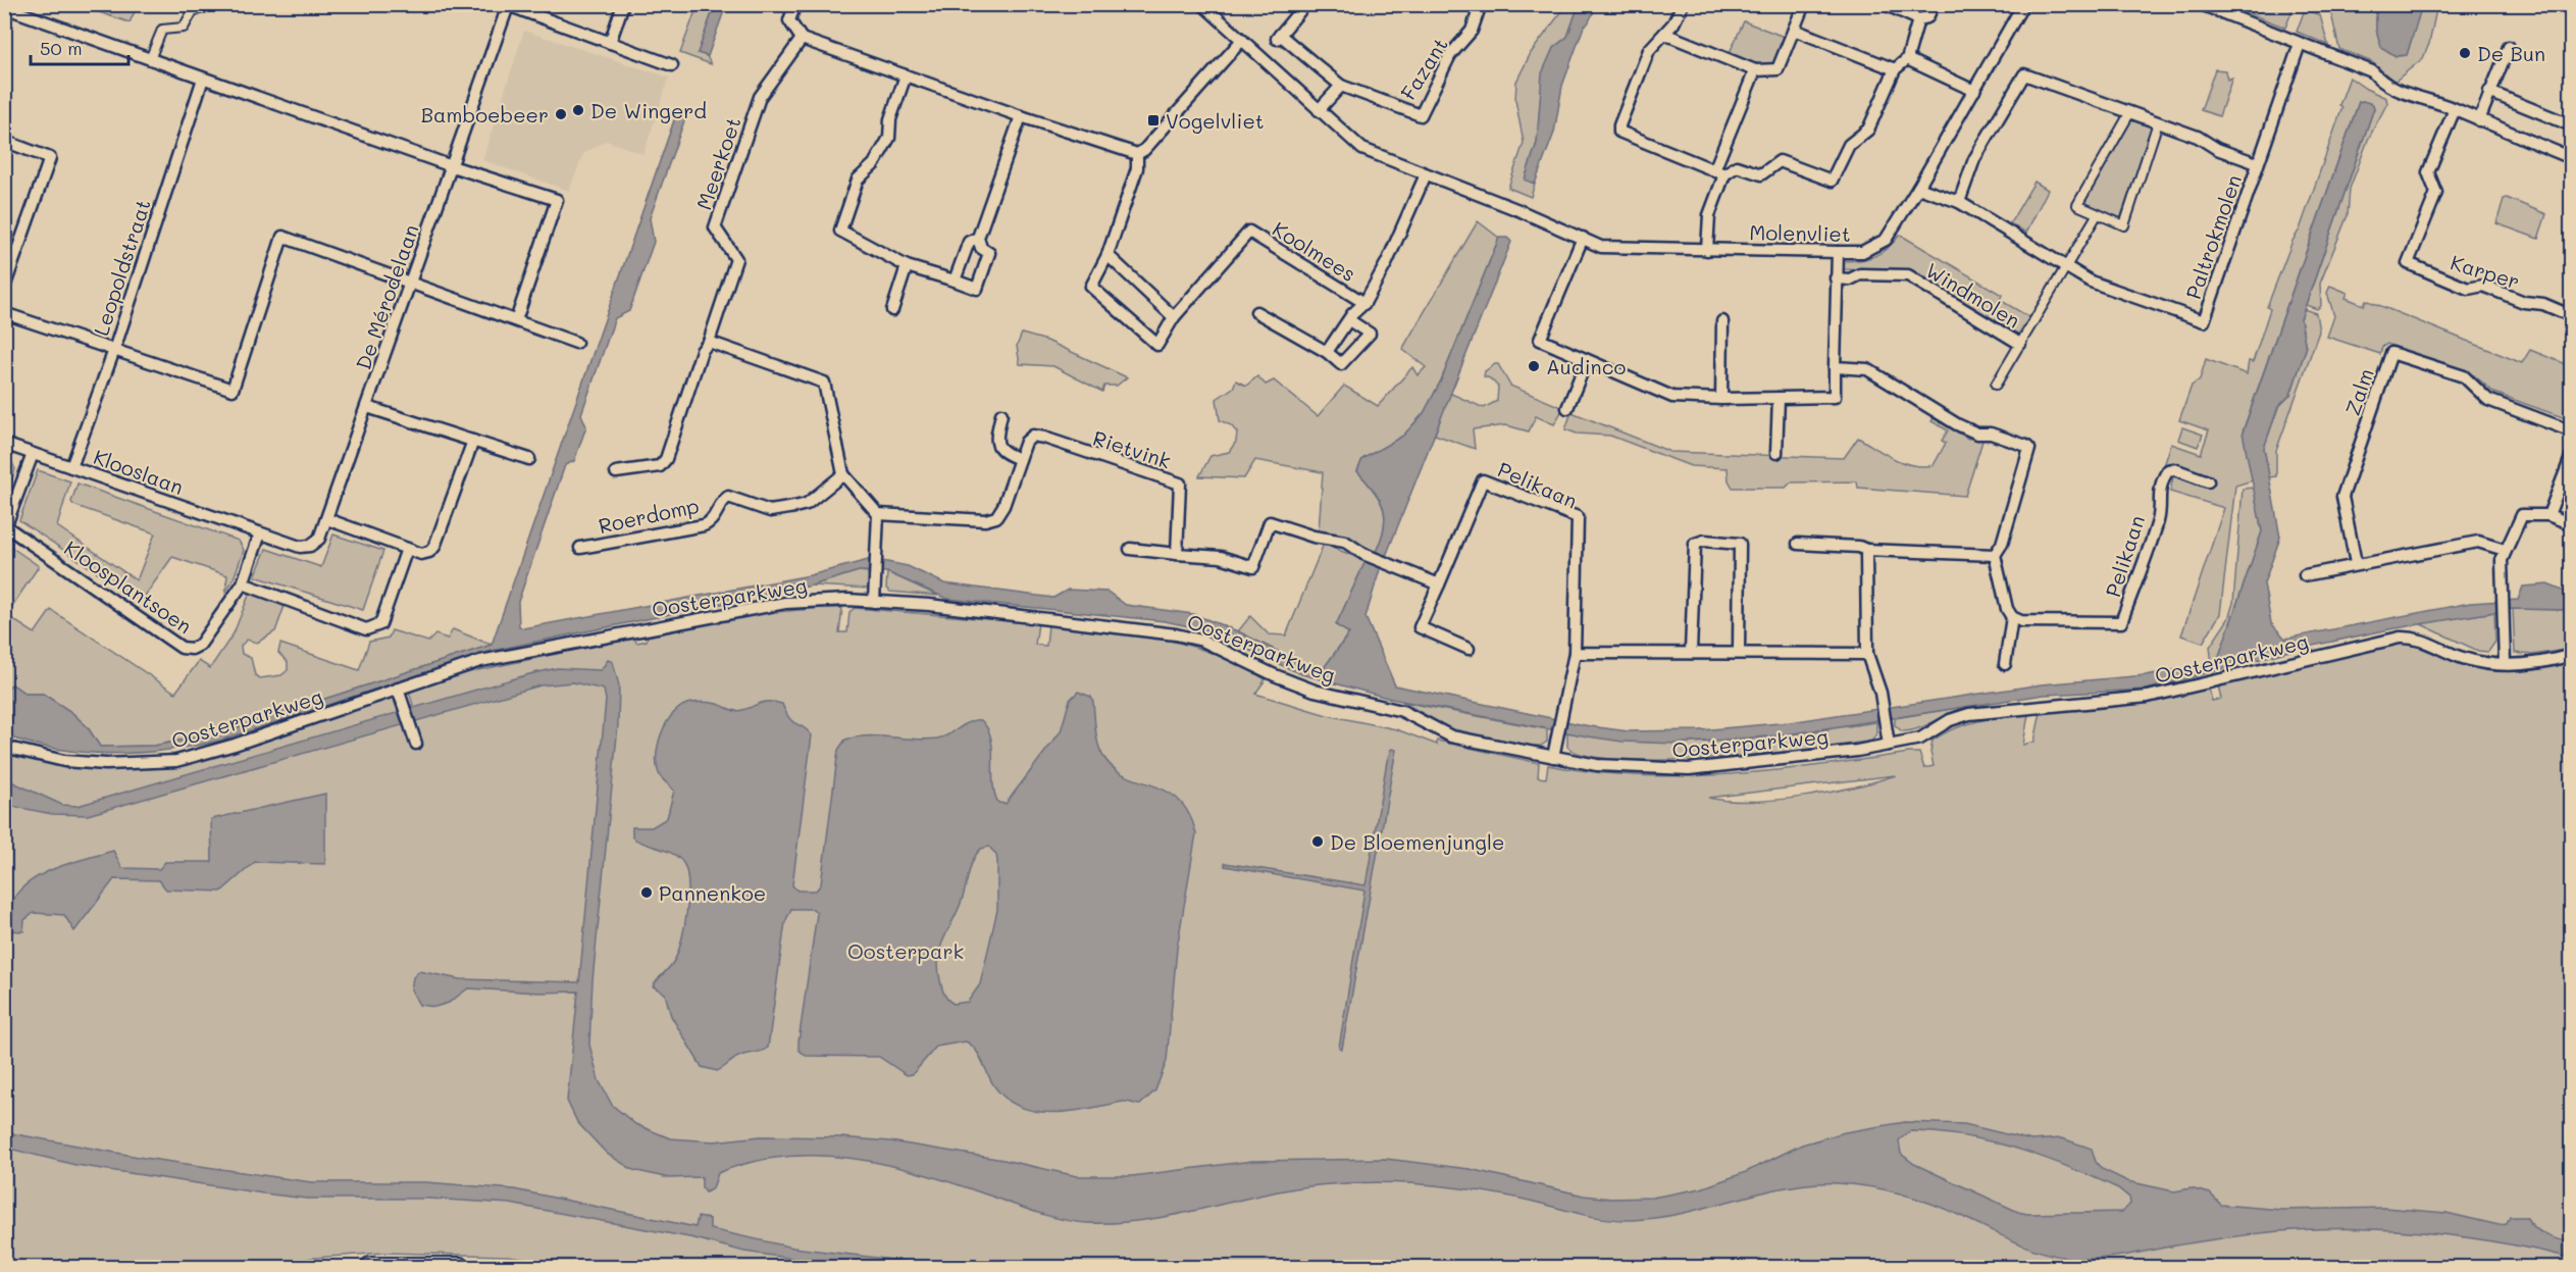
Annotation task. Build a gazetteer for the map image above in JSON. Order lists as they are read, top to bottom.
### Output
{
  "streets": {
    "street": [
      "Fazant",
      "Meerkoet",
      "Molenvliet",
      "Paltrokmolen",
      "Koolmees",
      "Leopoldstraat",
      "Karper",
      "Windmolen",
      "De Mérodelaan",
      "Zalm",
      "Rietvink",
      "Klooslaan",
      "Pelikaan",
      "Roerdomp",
      "Kloosplantsoen",
      "Oosterparkweg"
    ]
  },
  "crossings": [
    ["Molenvliet", "Paltrokmolen"],
    ["Molenvliet", "Koolmees"],
    ["Leopoldstraat", "Klooslaan"],
    ["De Mérodelaan", "Klooslaan"],
    ["De Mérodelaan", "Kloosplantsoen"],
    ["Klooslaan", "Kloosplantsoen"],
    ["Pelikaan", "Oosterparkweg"]
  ],
  "parks": ["Oosterpark"],
  "places": {
    "other": [
      "De Bun",
      "De Wingerd",
      "Bamboebeer",
      "Audinco",
      "De Bloemenjungle",
      "Pannenkoe"
    ],
    "transit": ["Vogelvliet"]
  },
  "scale_bar": "50 m"
}
